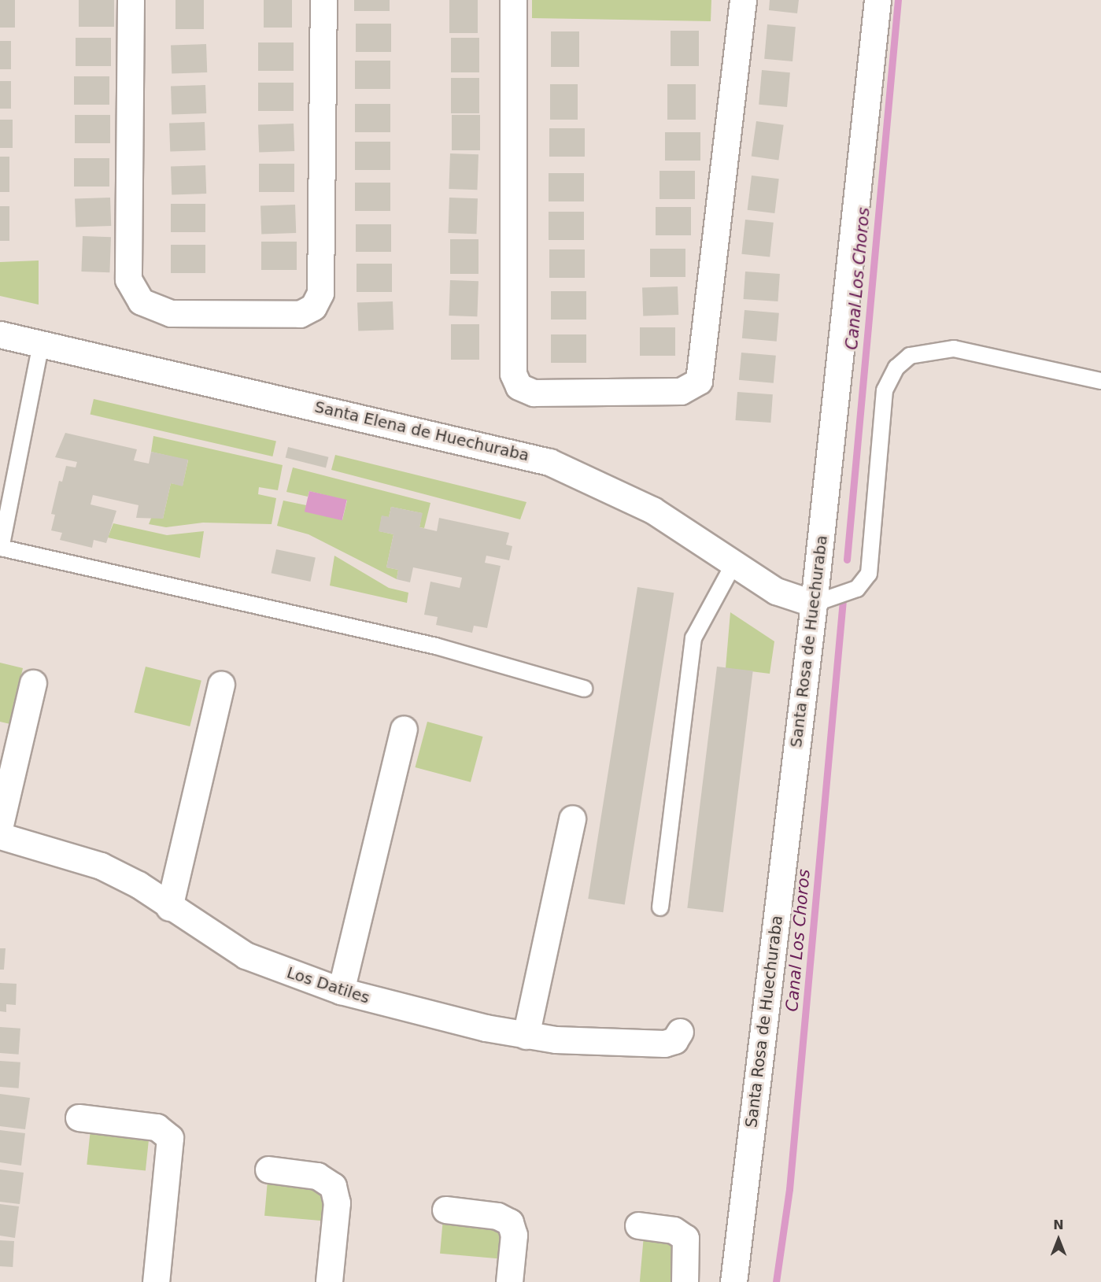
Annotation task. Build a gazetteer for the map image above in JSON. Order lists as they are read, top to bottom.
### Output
{
  "streets": {
    "street": ["Santa Elena de Huechuraba", "Santa Rosa de Huechuraba", "Los Datiles"]
  },
  "crossings": [
    ["Santa Elena de Huechuraba", "Santa Rosa de Huechuraba"]
  ],
  "water": ["Canal Los Choros"],
  "north": "top"
}
